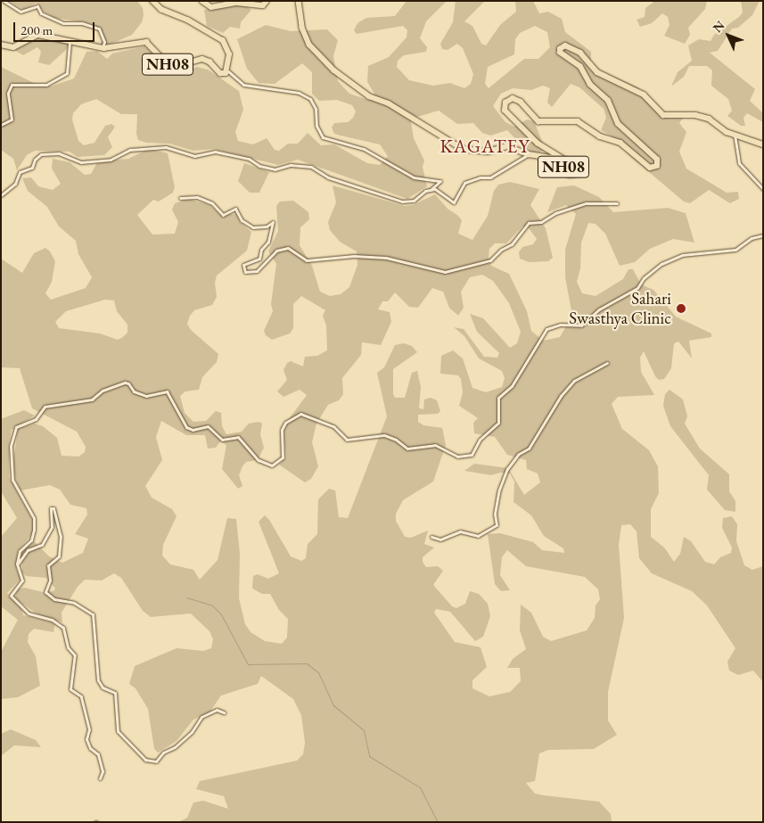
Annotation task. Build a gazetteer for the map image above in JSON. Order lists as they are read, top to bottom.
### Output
{
  "streets": {
    "main road": ["NH08"]
  },
  "districts": ["KAGATEY"],
  "places": ["Sahari Swasthya Clinic"],
  "scale_bar": "200 m",
  "north": "top left"
}
